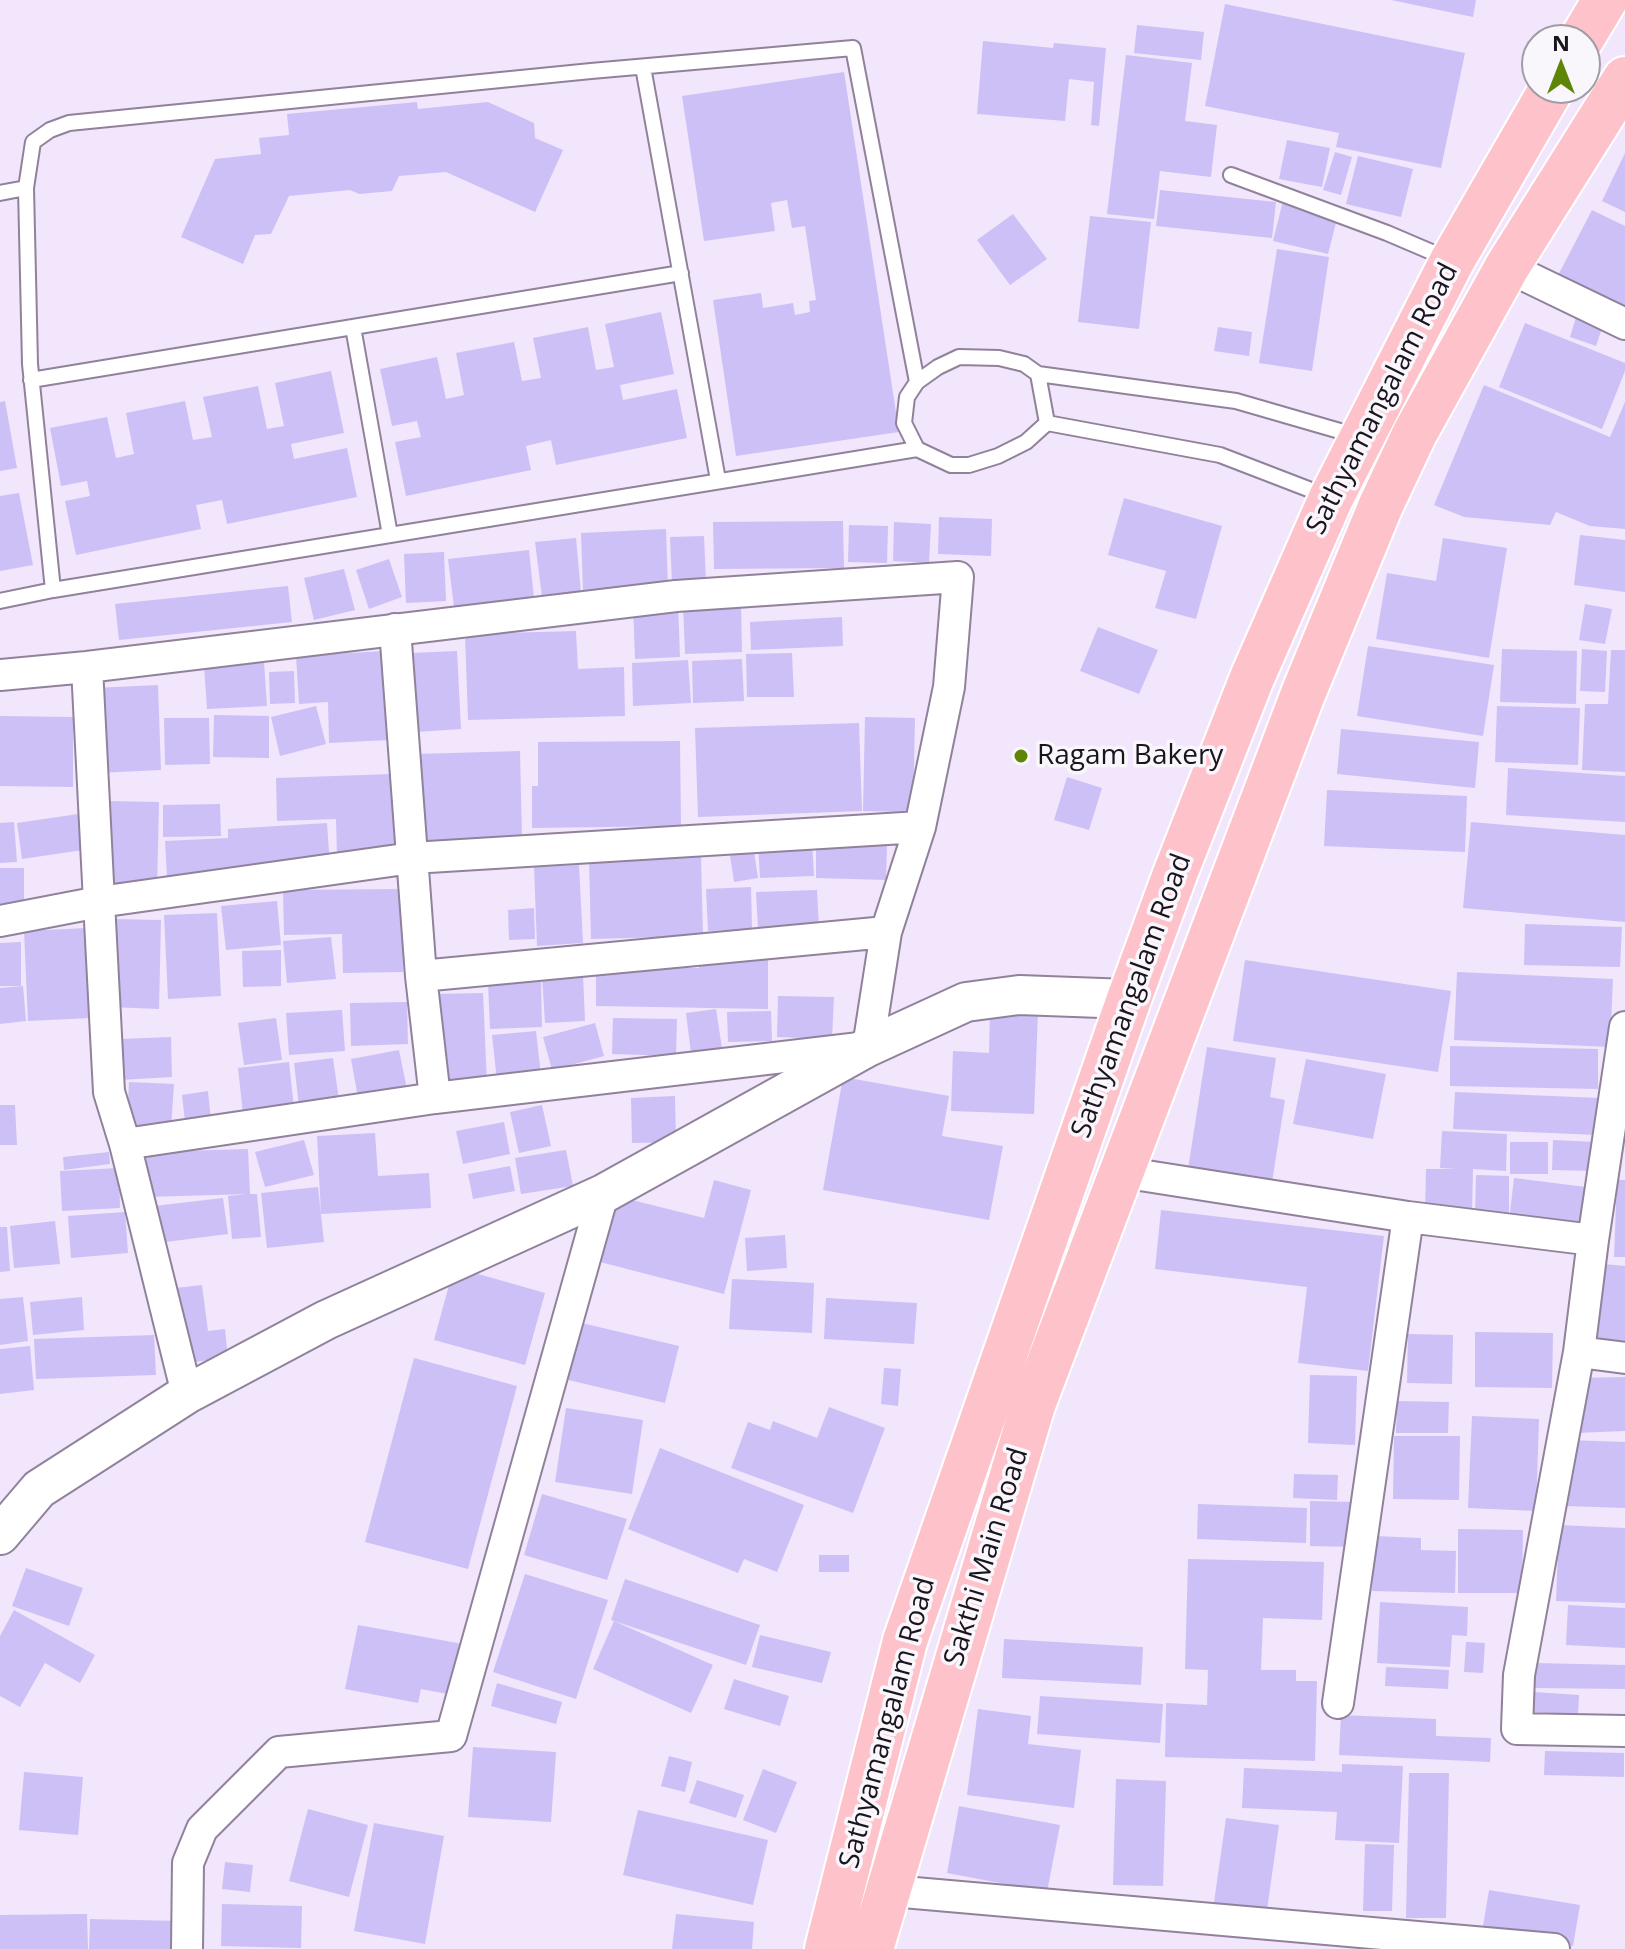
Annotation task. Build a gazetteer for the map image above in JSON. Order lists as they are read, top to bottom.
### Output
{
  "streets": {
    "highway": ["Sathyamangalam Road", "Sakthi Main Road"]
  },
  "places": ["Ragam Bakery"],
  "north": "top"
}
